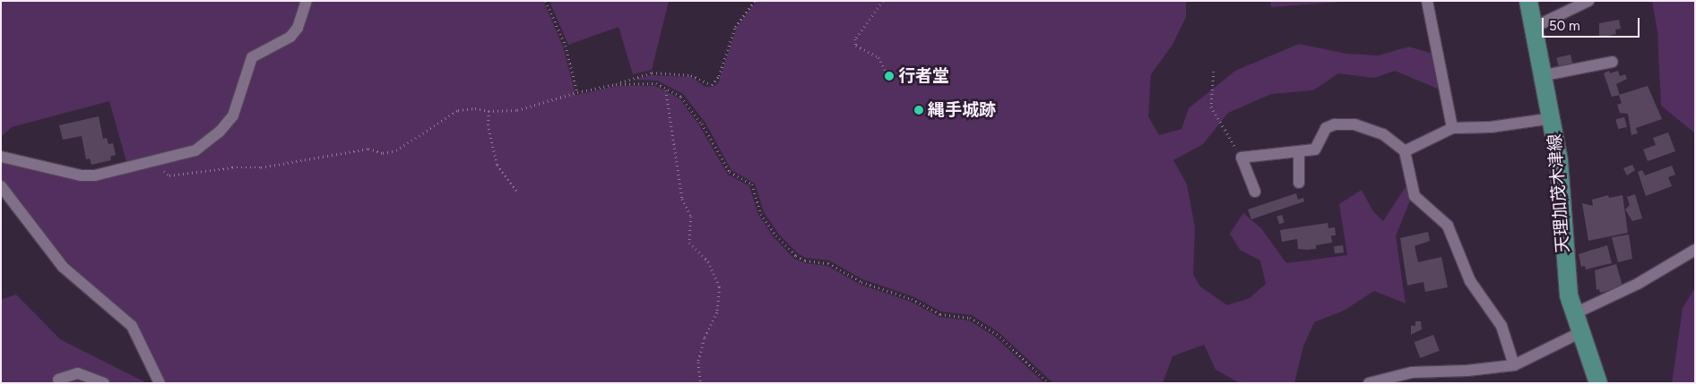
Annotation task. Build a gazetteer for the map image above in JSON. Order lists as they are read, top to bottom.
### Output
{
  "streets": {
    "main road": ["天理加茂木津線"]
  },
  "places": ["行者堂", "縄手城跡"],
  "scale_bar": "50 m"
}
